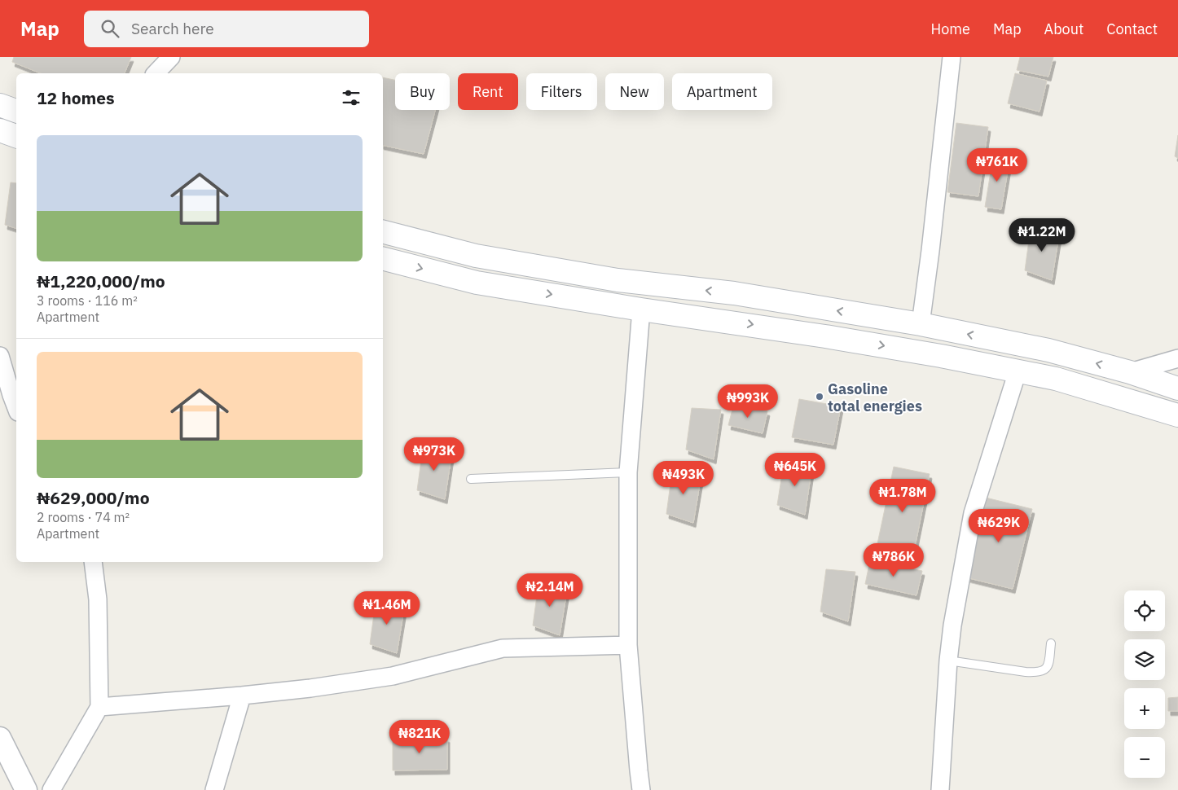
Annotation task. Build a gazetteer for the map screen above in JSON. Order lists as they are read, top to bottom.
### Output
{
  "places": ["Gasoline total energies"],
  "page": {
    "header": "Map",
    "search": "Search here",
    "nav": [
      "Home",
      "Map",
      "About",
      "Contact"
    ],
    "chip": [
      "Buy",
      "Rent",
      "Filters",
      "New",
      "Apartment"
    ],
    "heading": "12 homes",
    "list": [
      {
        "name": "₦1,220,000/mo",
        "note": "3 rooms · 116 m² · Apartment"
      },
      {
        "name": "₦629,000/mo",
        "note": "2 rooms · 74 m² · Apartment"
      }
    ],
    "price": [
      "₦761K",
      "₦1.22M",
      "₦993K",
      "₦973K",
      "₦645K",
      "₦493K",
      "₦1.78M",
      "₦629K",
      "₦786K",
      "₦2.14M",
      "₦1.46M",
      "₦821K"
    ],
    "map_buttons": ["+", "−"]
  }
}
